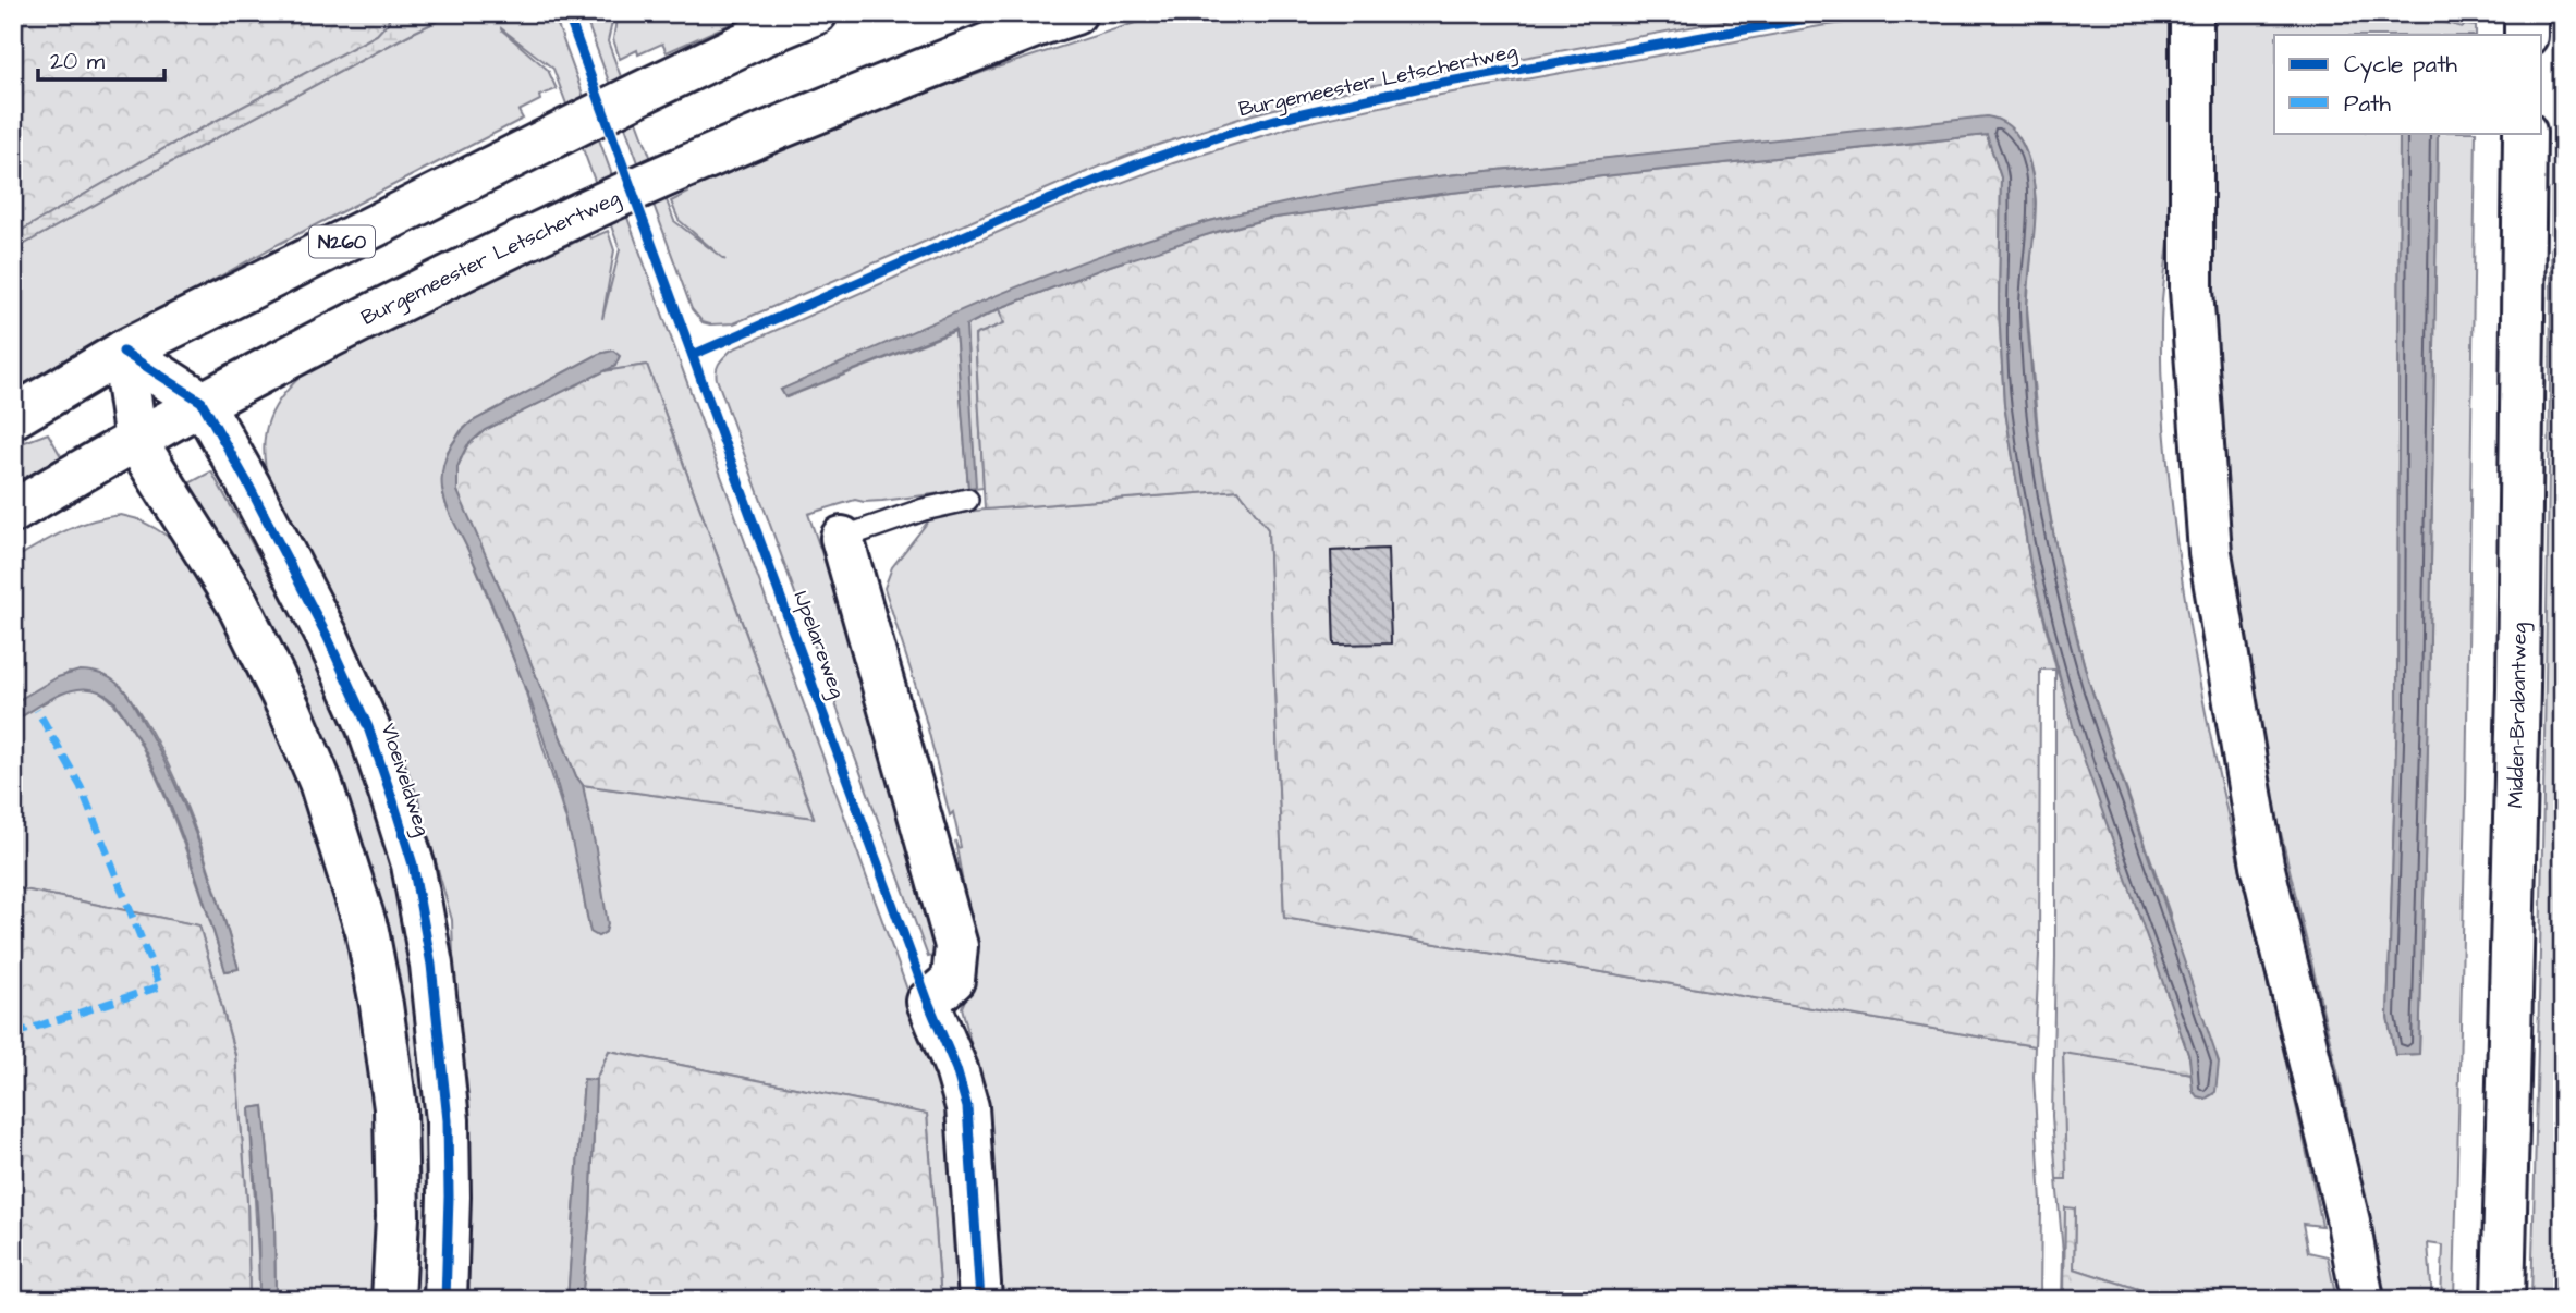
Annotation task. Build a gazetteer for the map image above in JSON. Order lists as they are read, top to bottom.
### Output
{
  "streets": {
    "main road": [
      "Burgemeester Letschertweg",
      "N260",
      "Midden-Brabantweg",
      "Vloeiveldweg"
    ],
    "cycle path": ["IJpelareweg"]
  },
  "crossings": [
    ["Burgemeester Letschertweg", "Vloeiveldweg"],
    ["N260", "Vloeiveldweg"]
  ],
  "legend": ["Cycle path", "Path"],
  "scale_bar": "20 m"
}
